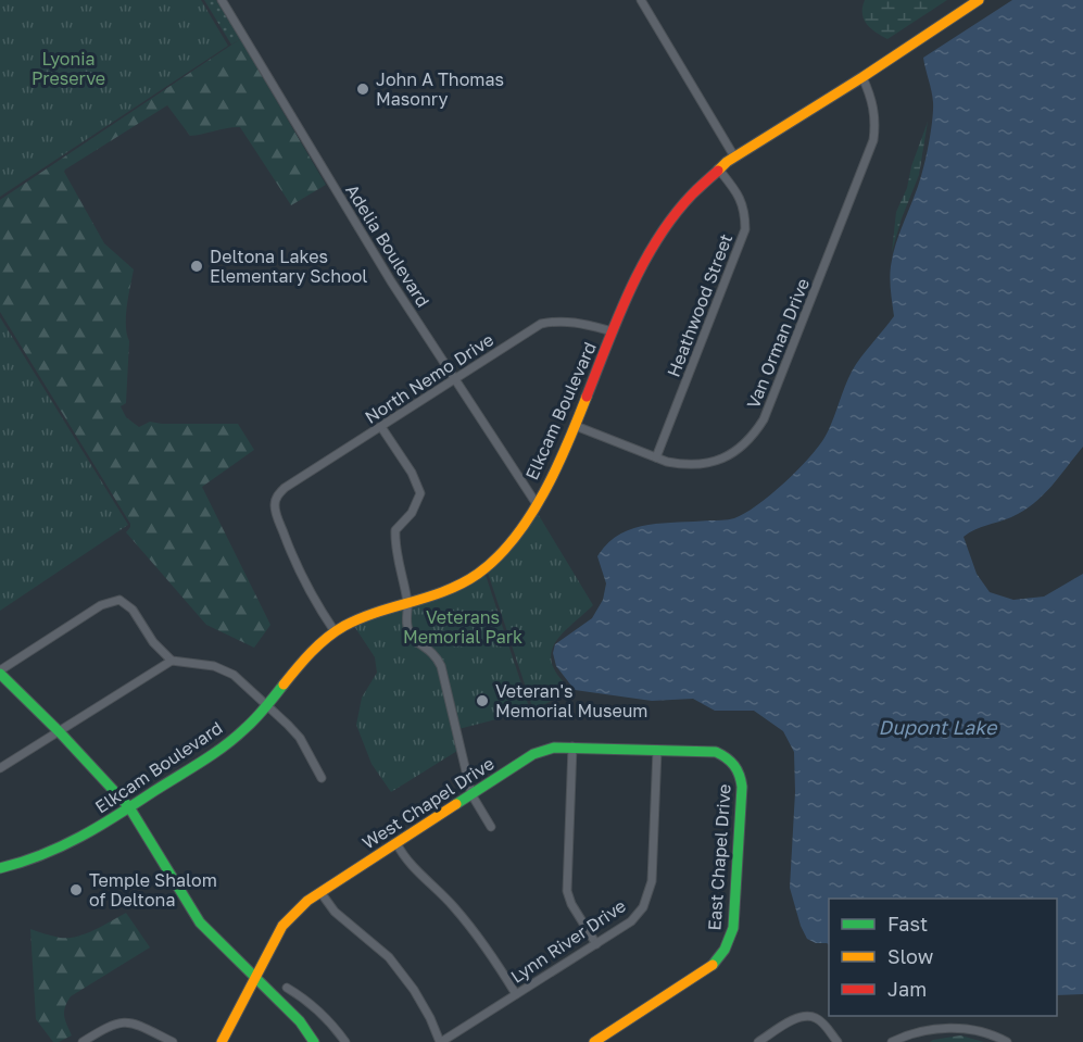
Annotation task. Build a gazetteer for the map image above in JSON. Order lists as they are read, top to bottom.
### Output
{
  "streets": {
    "street": [
      "Adelia Boulevard",
      "Heathwood Street",
      "Van Orman Drive",
      "North Nemo Drive",
      "Elkcam Boulevard",
      "West Chapel Drive",
      "East Chapel Drive",
      "Lynn River Drive"
    ]
  },
  "crossings": [
    ["Adelia Boulevard", "North Nemo Drive"],
    ["Adelia Boulevard", "Elkcam Boulevard"],
    ["Heathwood Street", "Van Orman Drive"],
    ["Heathwood Street", "Elkcam Boulevard"],
    ["Van Orman Drive", "Elkcam Boulevard"],
    ["North Nemo Drive", "Elkcam Boulevard"],
    ["West Chapel Drive", "East Chapel Drive"],
    ["West Chapel Drive", "Lynn River Drive"]
  ],
  "water": ["Dupont Lake"],
  "parks": ["Lyonia Preserve", "Veterans Memorial Park"],
  "places": [
    "John A Thomas Masonry",
    "Deltona Lakes Elementary School",
    "Veteran's Memorial Museum",
    "Temple Shalom of Deltona"
  ],
  "legend": ["Fast", "Slow", "Jam"]
}
